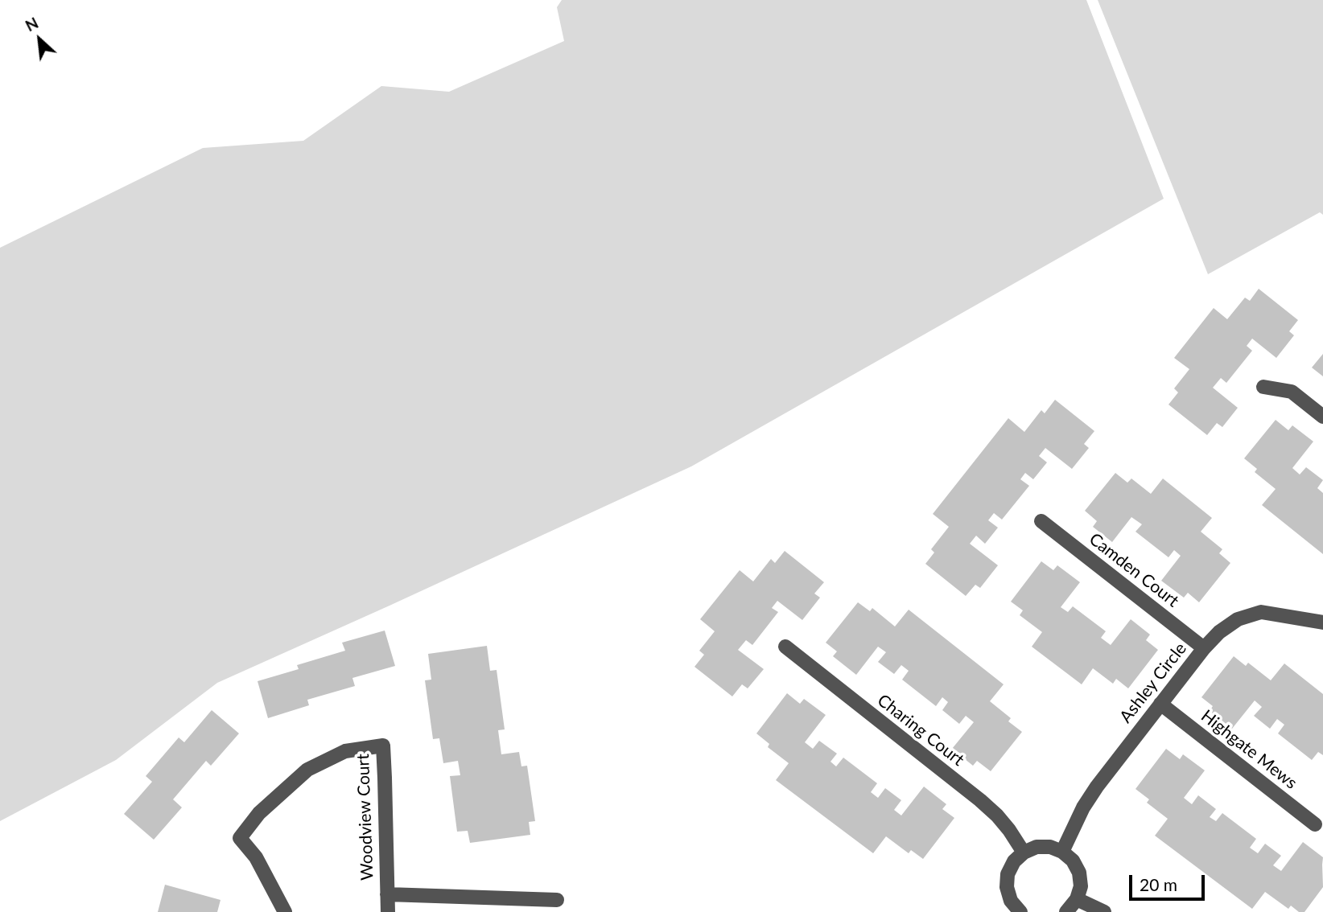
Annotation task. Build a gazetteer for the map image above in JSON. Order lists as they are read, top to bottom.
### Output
{
  "streets": {
    "street": [
      "Camden Court",
      "Ashley Circle",
      "Charing Court",
      "Highgate Mews",
      "Woodview Court"
    ]
  },
  "crossings": [
    ["Camden Court", "Ashley Circle"],
    ["Ashley Circle", "Highgate Mews"]
  ],
  "scale_bar": "20 m",
  "north": "top left"
}
